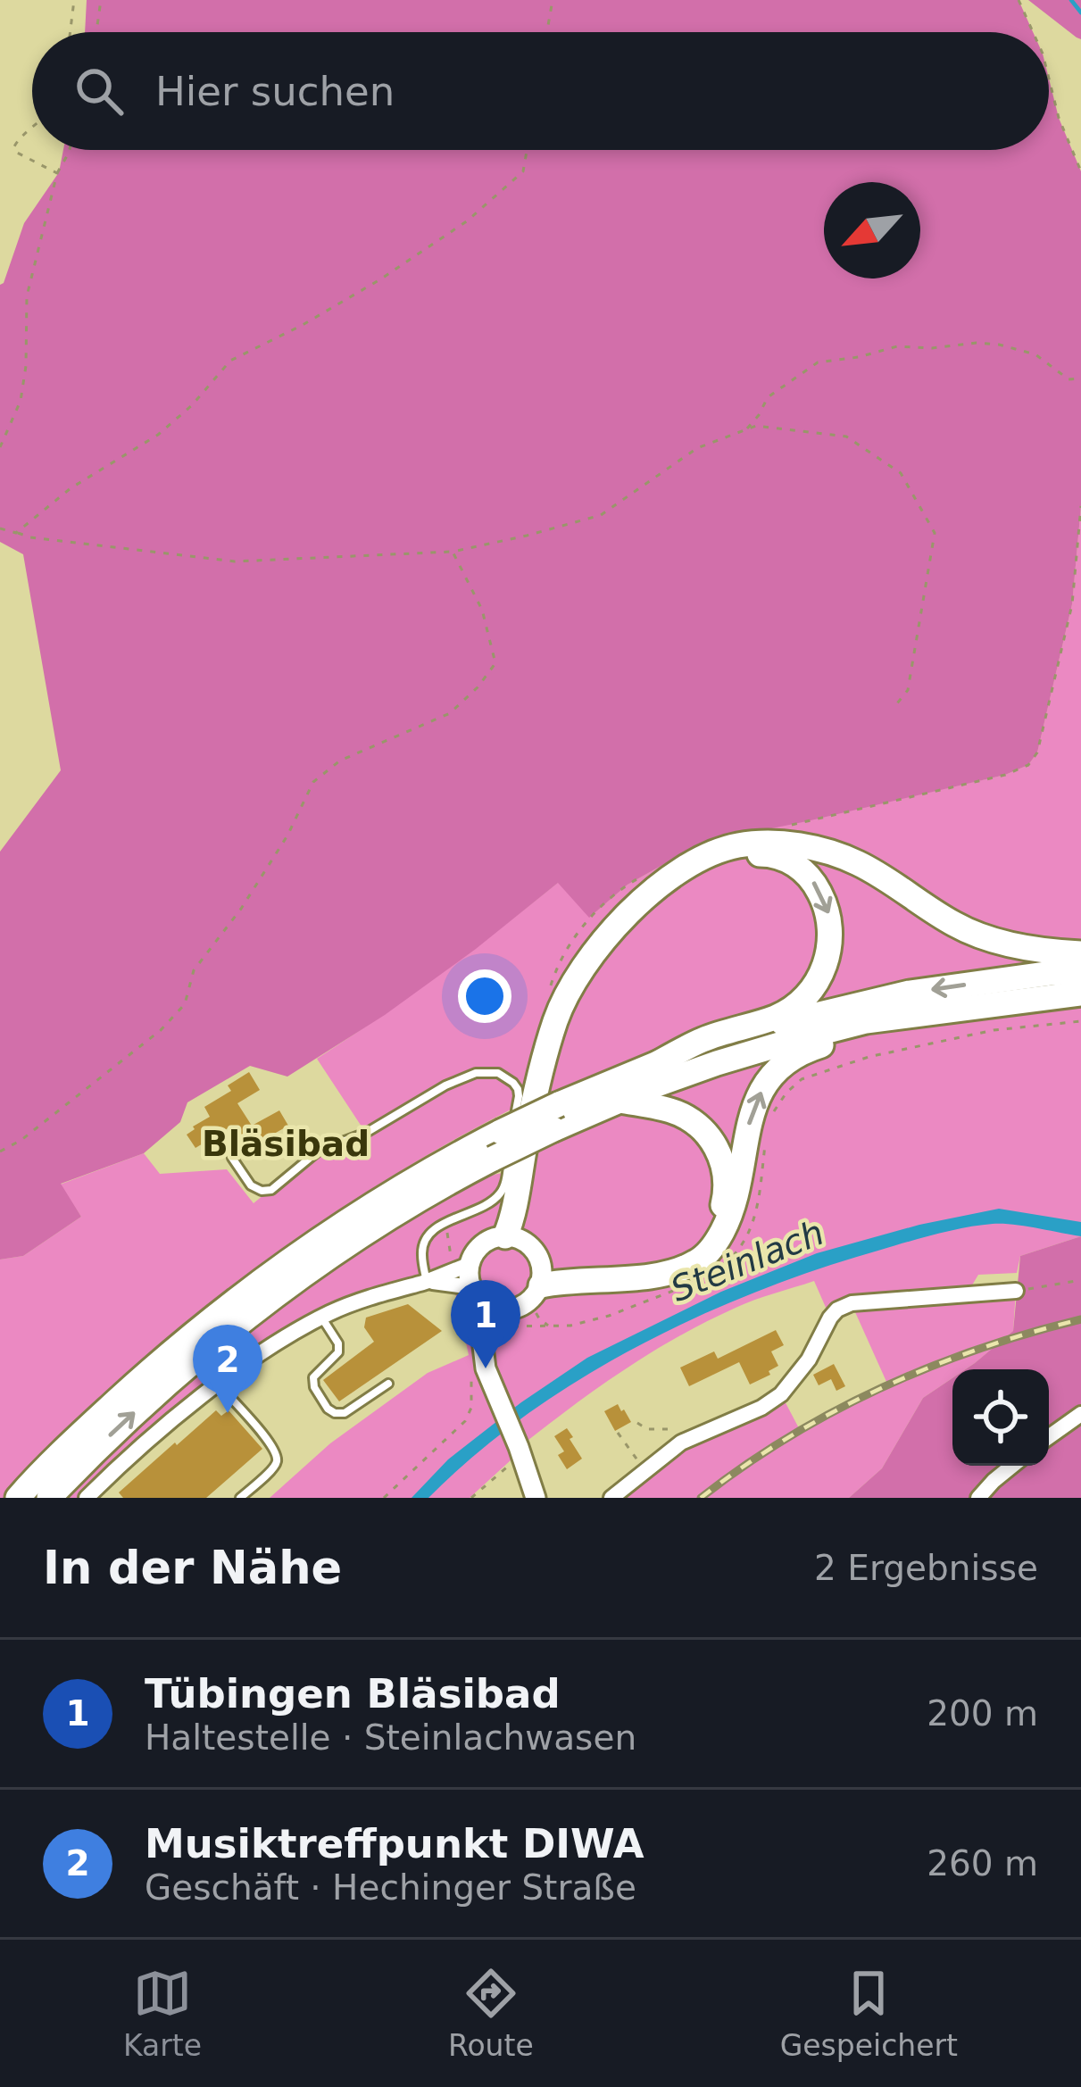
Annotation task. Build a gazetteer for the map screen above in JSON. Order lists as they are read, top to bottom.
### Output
{
  "districts": ["Bläsibad"],
  "water": ["Steinlach"],
  "north": "bottom left",
  "page": {
    "search": "Hier suchen",
    "pins": ["1", "2"],
    "heading": ["In der Nähe", "2 Ergebnisse"],
    "list": [
      {
        "mark": "1",
        "name": "Tübingen Bläsibad",
        "note": "Haltestelle · Steinlachwasen",
        "value": "200 m"
      },
      {
        "mark": "2",
        "name": "Musiktreffpunkt DIWA",
        "note": "Geschäft · Hechinger Straße",
        "value": "260 m"
      }
    ],
    "nav": ["Karte", "Route", "Gespeichert"]
  }
}
